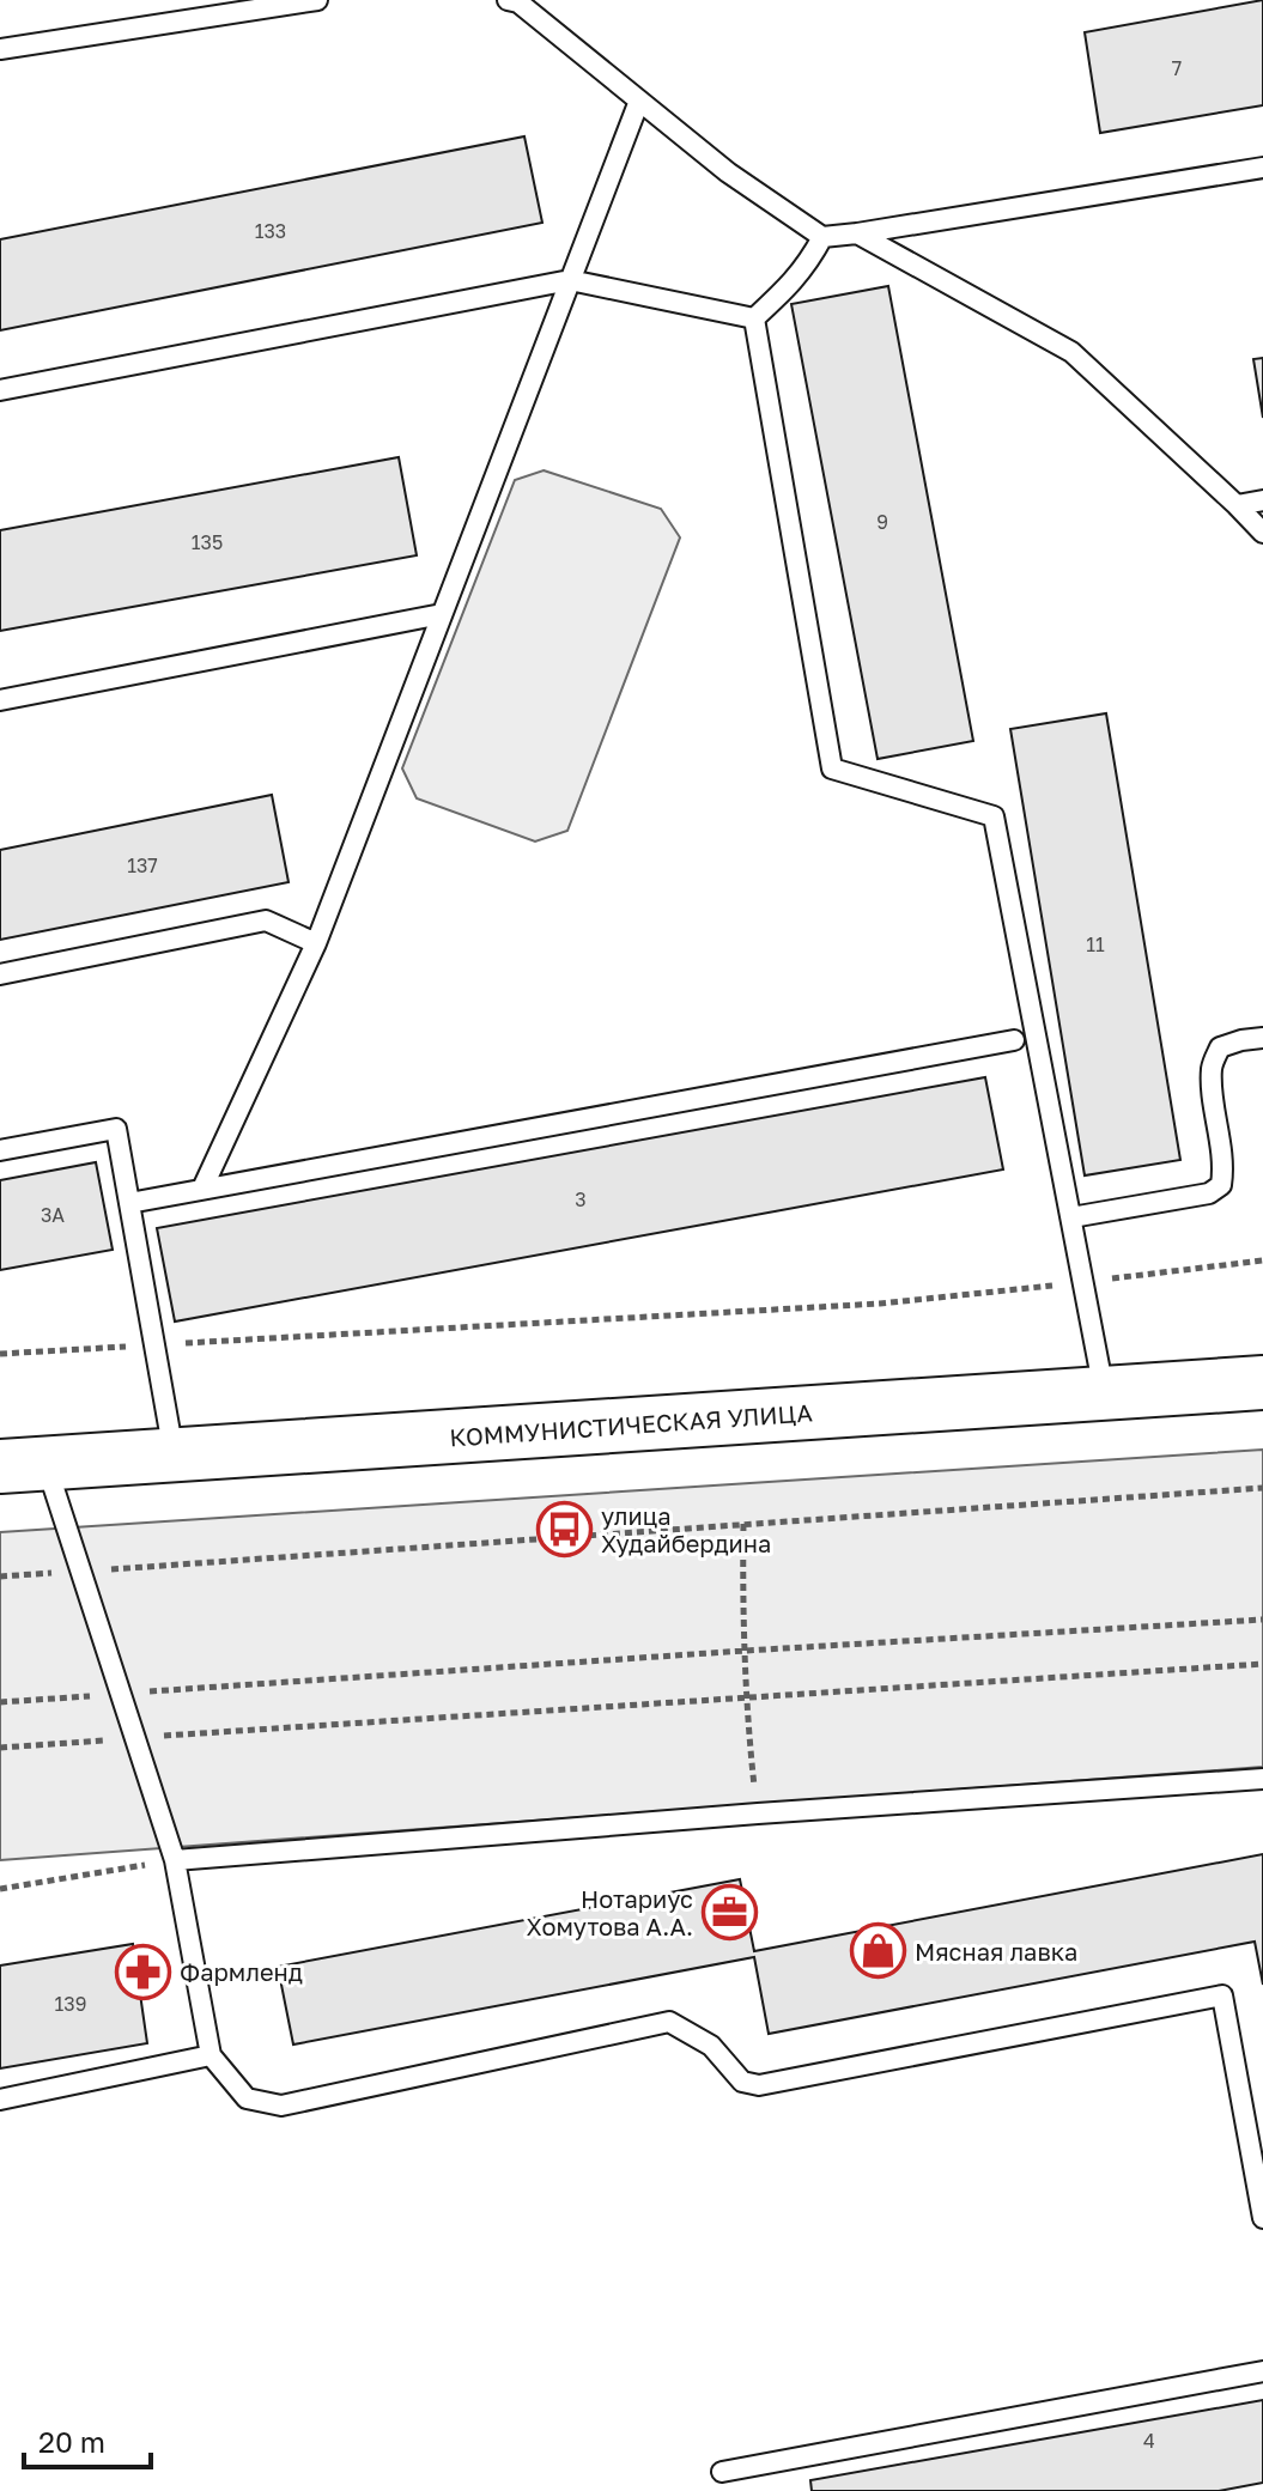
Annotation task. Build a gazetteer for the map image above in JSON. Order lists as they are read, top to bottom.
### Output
{
  "streets": {
    "main road": ["КОММУНИСТИЧЕСКАЯ УЛИЦА"]
  },
  "places": {
    "bus stop": ["улица Худайбердина"],
    "office": ["Нотариус Хомутова А.А."],
    "shop": ["Мясная лавка"],
    "pharmacy": ["Фармленд"]
  },
  "house_numbers": [
    "7",
    "133",
    "9",
    "135",
    "137",
    "11",
    "3",
    "3А",
    "139",
    "4"
  ],
  "scale_bar": "20 m"
}
